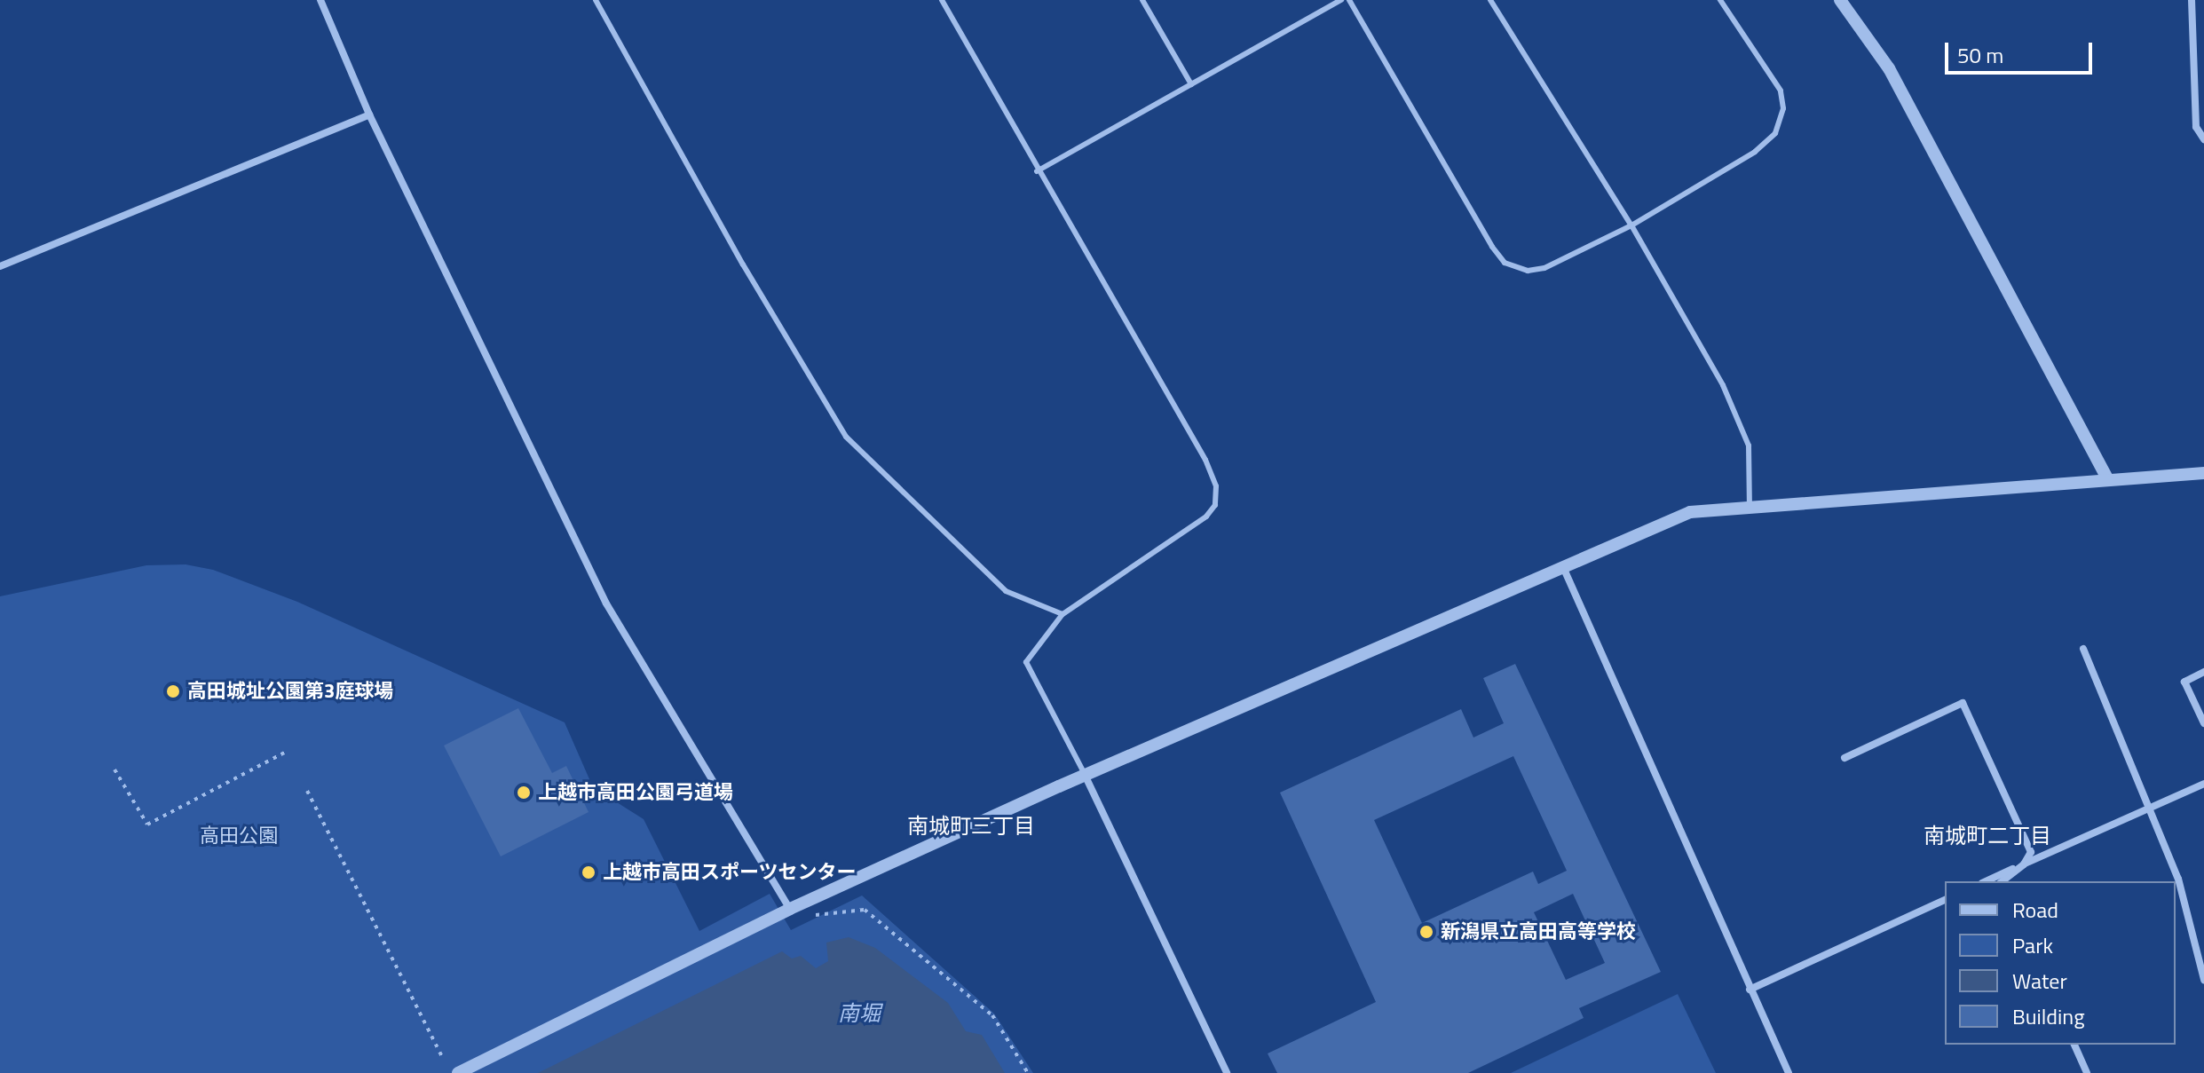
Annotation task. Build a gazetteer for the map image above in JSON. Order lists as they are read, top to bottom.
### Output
{
  "districts": ["南城町三丁目", "南城町二丁目"],
  "water": ["南堀"],
  "parks": ["高田公園"],
  "places": [
    "高田城址公園第3庭球場",
    "上越市高田公園弓道場",
    "上越市高田スポーツセンター",
    "新潟県立高田高等学校"
  ],
  "legend": [
    "Road",
    "Park",
    "Water",
    "Building"
  ],
  "scale_bar": "50 m"
}
